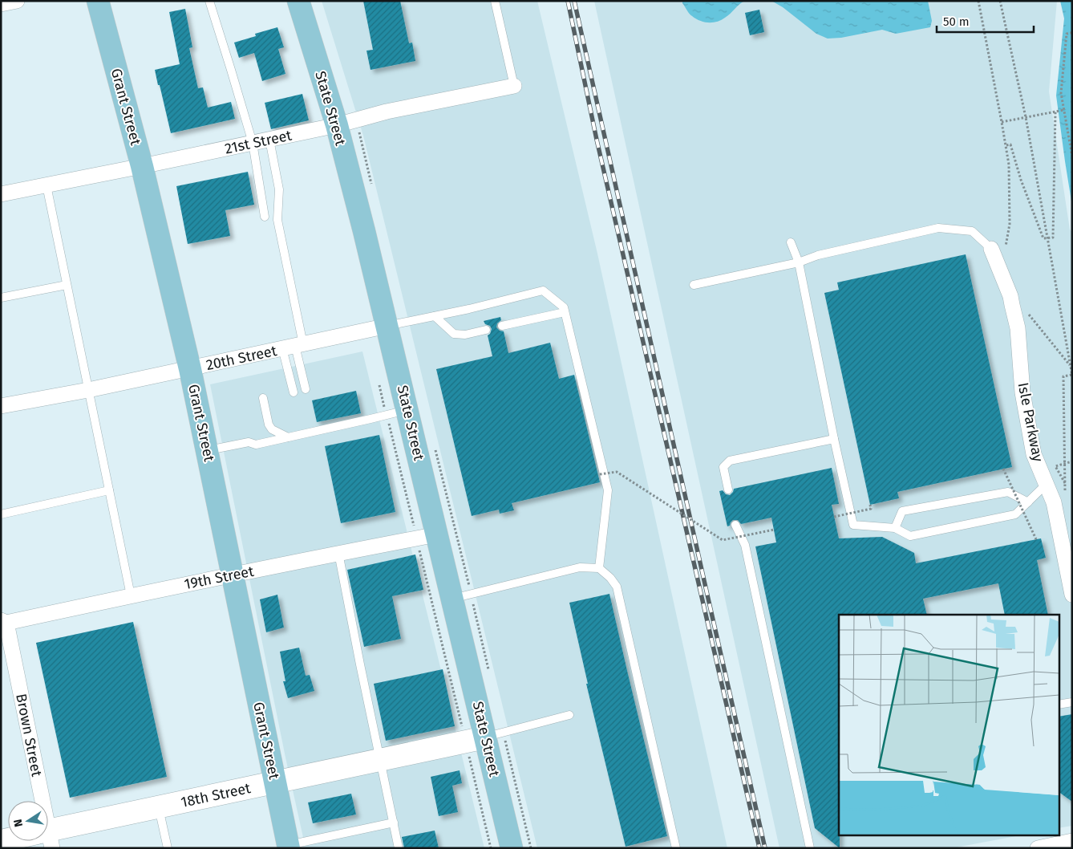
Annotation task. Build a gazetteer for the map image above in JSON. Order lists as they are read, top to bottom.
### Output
{
  "streets": {
    "main road": ["Grant Street", "State Street"],
    "street": [
      "21st Street",
      "20th Street",
      "Isle Parkway",
      "19th Street",
      "Brown Street",
      "18th Street"
    ]
  },
  "crossings": [
    ["Grant Street", "21st Street"],
    ["Grant Street", "20th Street"],
    ["Grant Street", "19th Street"],
    ["Grant Street", "18th Street"],
    ["State Street", "21st Street"],
    ["State Street", "20th Street"],
    ["State Street", "19th Street"],
    ["State Street", "18th Street"],
    ["19th Street", "Brown Street"]
  ],
  "scale_bar": "50 m",
  "north": "left"
}
